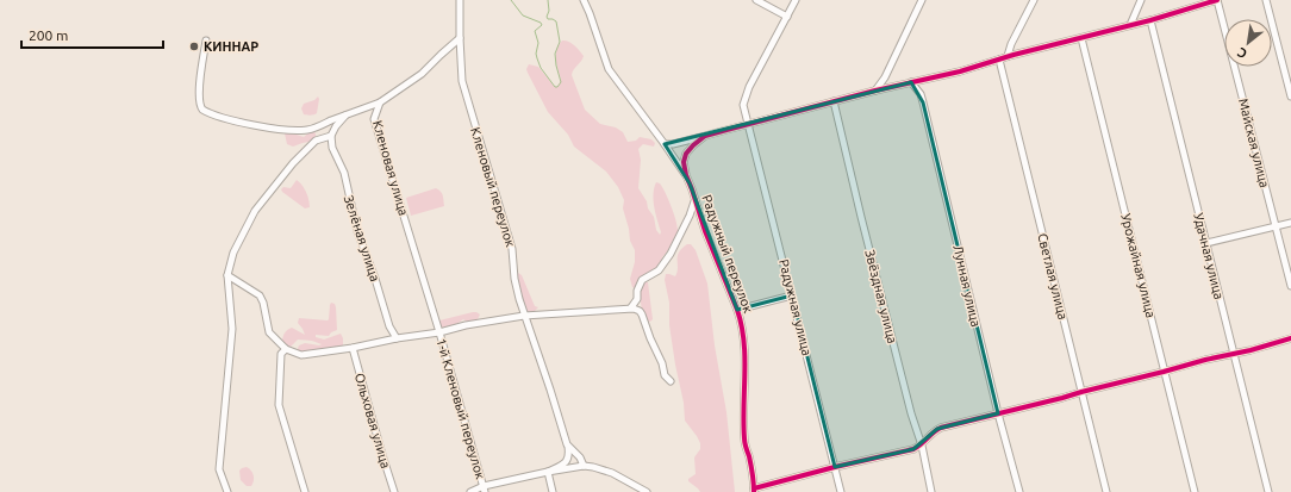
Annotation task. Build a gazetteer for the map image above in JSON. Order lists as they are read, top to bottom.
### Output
{
  "streets": {
    "street": [
      "Майская улица",
      "Кленовая улица",
      "Кленовый переулок",
      "Зелёная улица",
      "Радужный переулок",
      "Удачная улица",
      "Урожайная улица",
      "Светлая улица",
      "Лунная улица",
      "Звёздная улица",
      "Радужная улица",
      "1-й Кленовый переулок",
      "Ольховая улица"
    ]
  },
  "crossings": [
    ["Майская улица", "Радужный переулок"],
    ["Кленовая улица", "Кленовый переулок"],
    ["Кленовая улица", "1-й Кленовый переулок"],
    ["Радужный переулок", "Удачная улица"],
    ["Радужный переулок", "Урожайная улица"],
    ["Радужный переулок", "Светлая улица"],
    ["Радужный переулок", "Лунная улица"],
    ["Радужный переулок", "Звёздная улица"],
    ["Радужный переулок", "Радужная улица"]
  ],
  "places": ["КИННАР"],
  "scale_bar": "200 m",
  "north": "bottom left"
}
